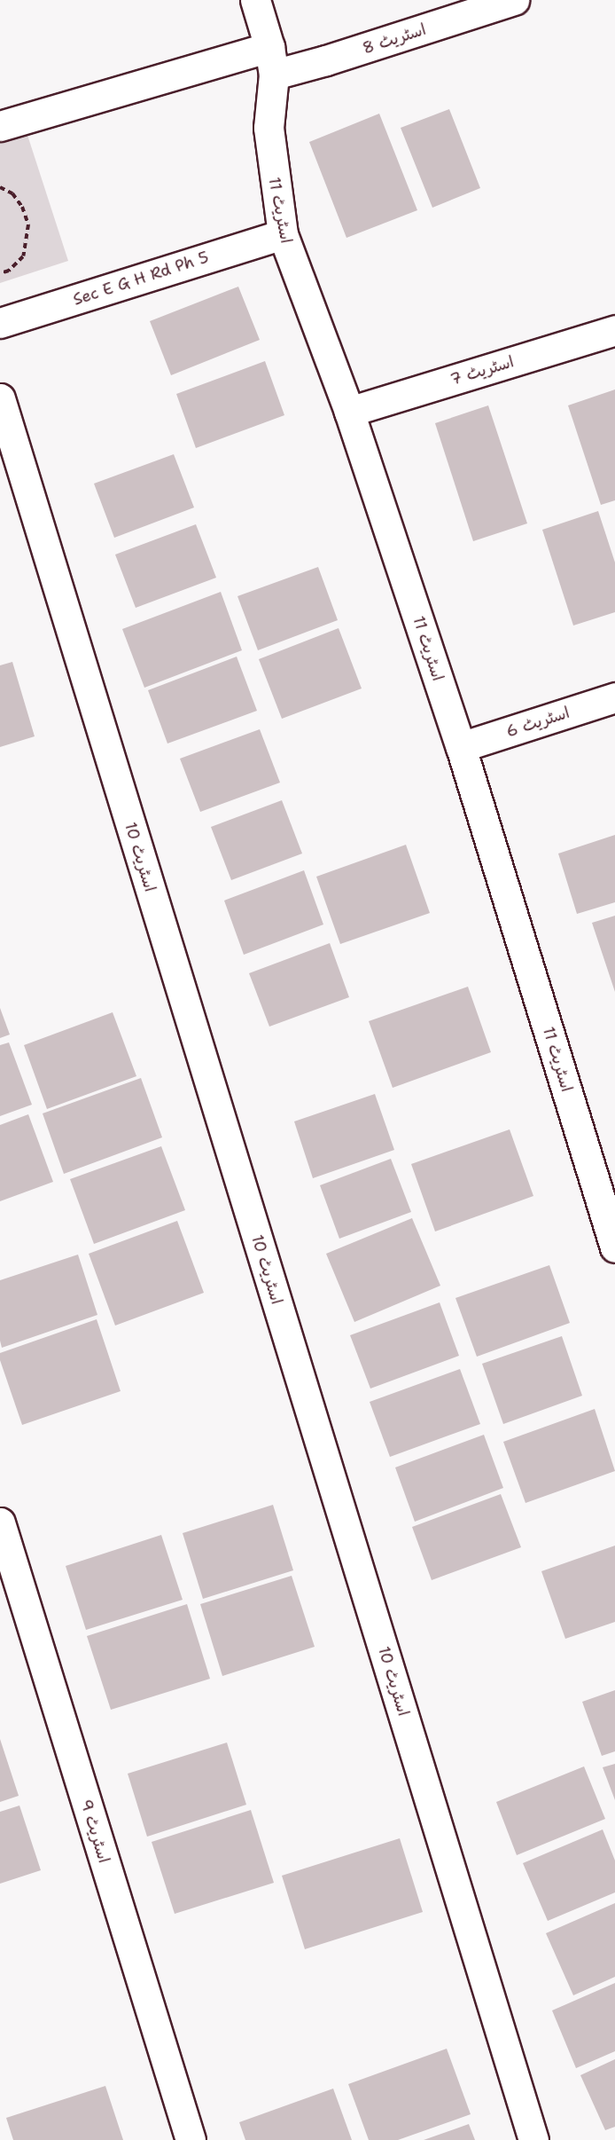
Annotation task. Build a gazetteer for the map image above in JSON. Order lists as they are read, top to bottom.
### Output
{
  "streets": {
    "street": [
      "اسٹریٹ 8",
      "اسٹریٹ 11",
      "Sec E G H Rd Ph 5",
      "اسٹریٹ 7",
      "اسٹریٹ 6",
      "اسٹریٹ 10",
      "اسٹریٹ 9"
    ]
  },
  "crossings": [
    ["اسٹریٹ 8", "اسٹریٹ 11"],
    ["اسٹریٹ 11", "Sec E G H Rd Ph 5"],
    ["اسٹریٹ 11", "اسٹریٹ 7"],
    ["اسٹریٹ 11", "اسٹریٹ 6"]
  ]
}
